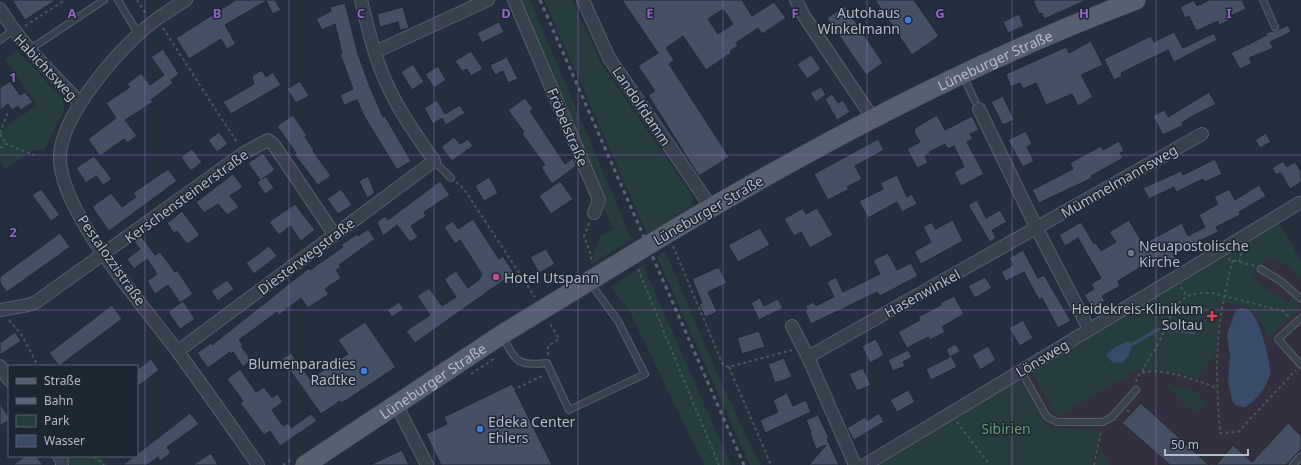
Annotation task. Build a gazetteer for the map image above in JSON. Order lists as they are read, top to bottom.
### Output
{
  "streets": {
    "main road": ["Lüneburger Straße"],
    "street": [
      "Habichtsweg",
      "Landolfdamm",
      "Fröbelstraße",
      "Mümmelmannsweg",
      "Kerschensteinerstraße",
      "Diesterwegstraße",
      "Pestalozzistraße",
      "Hasenwinkel",
      "Lönsweg"
    ]
  },
  "crossings": [
    ["Lüneburger Straße", "Landolfdamm"],
    ["Habichtsweg", "Pestalozzistraße"],
    ["Mümmelmannsweg", "Hasenwinkel"],
    ["Kerschensteinerstraße", "Diesterwegstraße"],
    ["Kerschensteinerstraße", "Pestalozzistraße"],
    ["Diesterwegstraße", "Pestalozzistraße"]
  ],
  "parks": ["Sibirien"],
  "places": {
    "other": [
      "Autohaus Winkelmann",
      "Neuapostolische Kirche",
      "Hotel Utspann",
      "Blumenparadies Radtke",
      "Edeka Center Ehlers"
    ],
    "health": ["Heidekreis-Klinikum Soltau"]
  },
  "legend": [
    "Straße",
    "Bahn",
    "Park",
    "Wasser"
  ],
  "scale_bar": "50 m",
  "grid": {
    "columns": [
      "A",
      "B",
      "C",
      "D",
      "E",
      "F",
      "G",
      "H",
      "I"
    ],
    "rows": ["1", "2"]
  }
}
